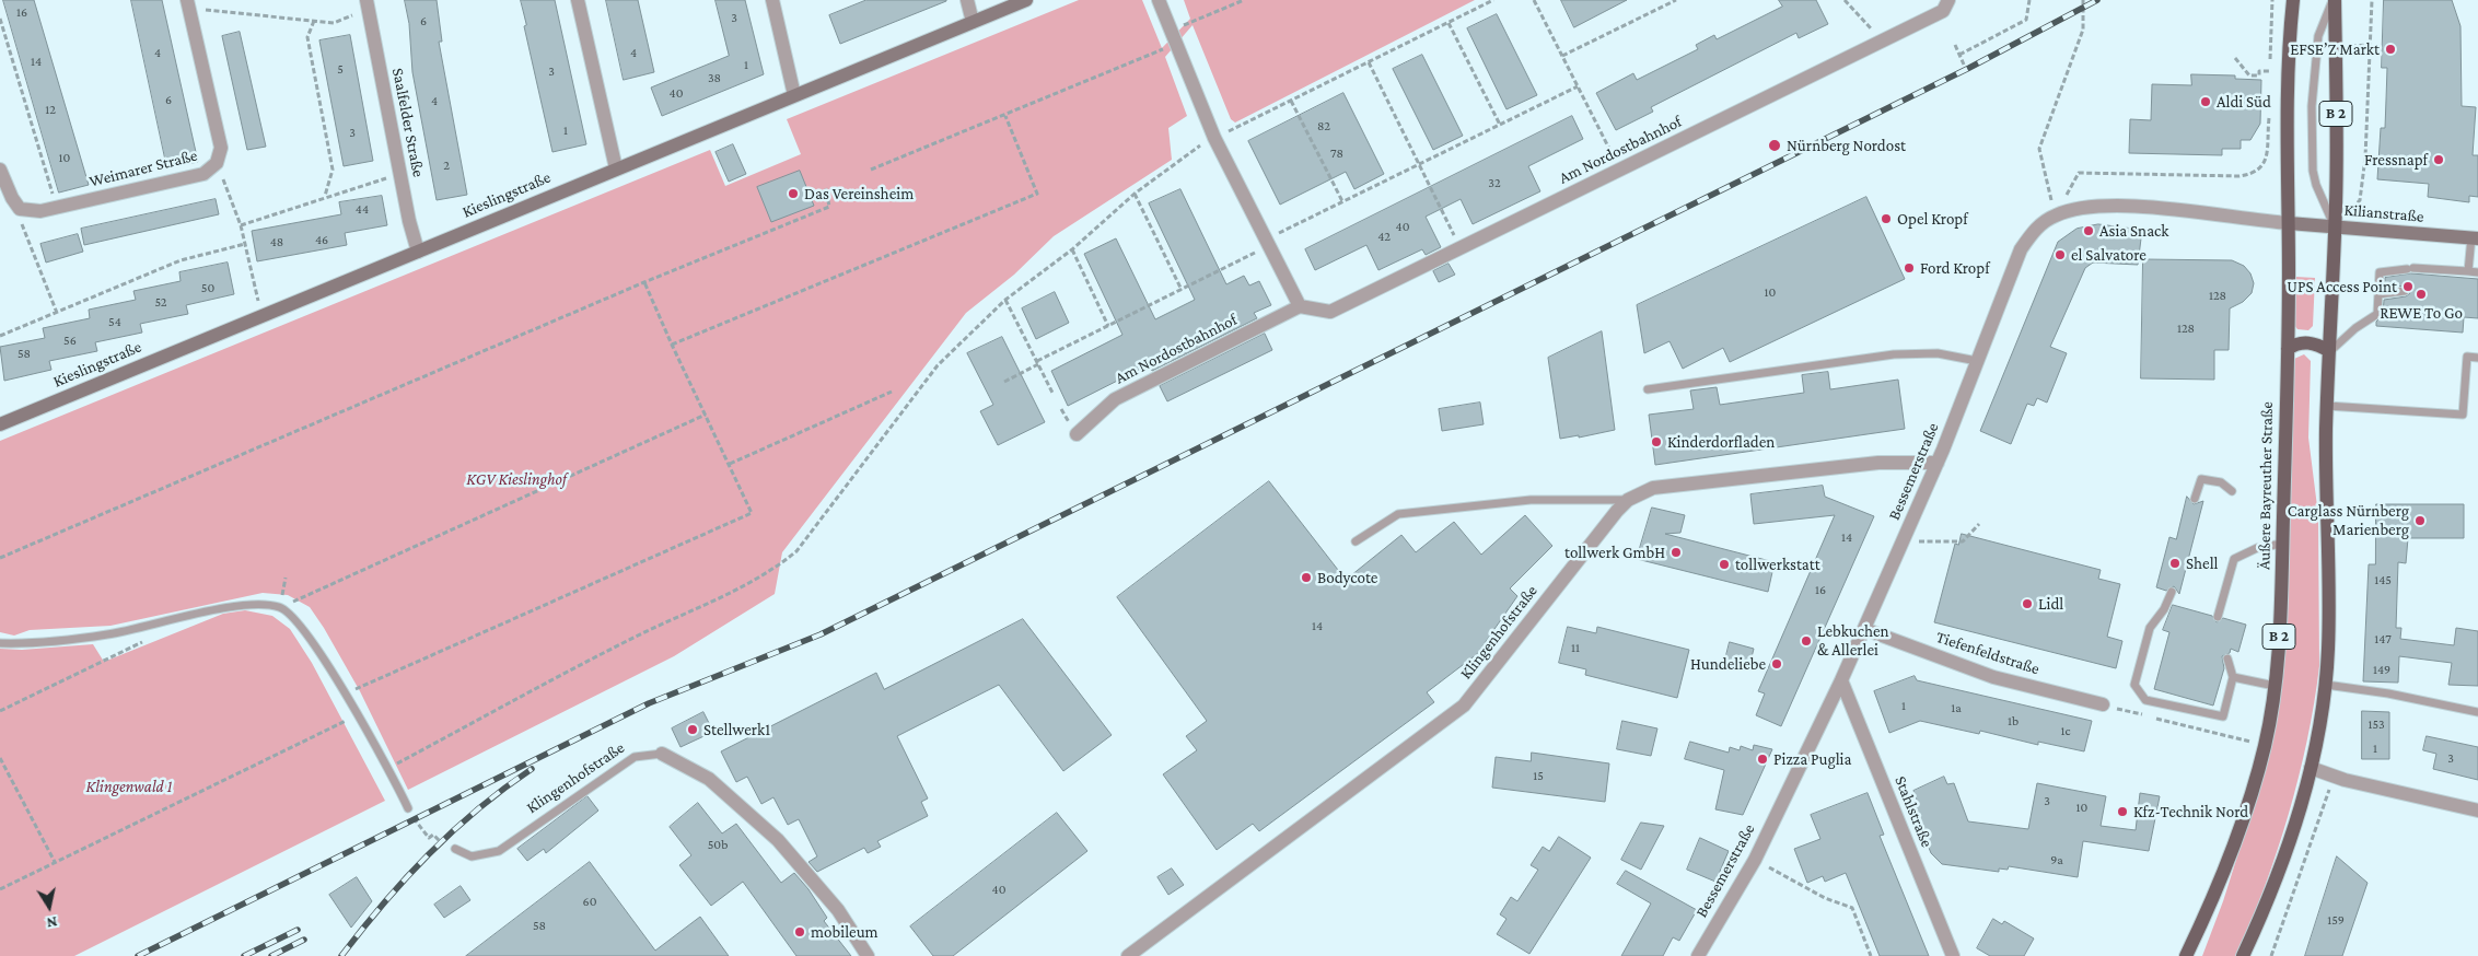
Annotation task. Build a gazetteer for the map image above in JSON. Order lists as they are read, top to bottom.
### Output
{
  "streets": {
    "main road": ["B 2", "Äußere Bayreuther Straße"],
    "street": [
      "Saalfelder Straße",
      "Am Nordostbahnhof",
      "Weimarer Straße",
      "Kieslingstraße",
      "Kilianstraße",
      "Bessemerstraße",
      "Klingenhofstraße",
      "Tiefenfeldstraße",
      "Stahlstraße"
    ]
  },
  "crossings": [
    ["B 2", "Kilianstraße"],
    ["Saalfelder Straße", "Kieslingstraße"],
    ["Kilianstraße", "Bessemerstraße"],
    ["Kilianstraße", "Äußere Bayreuther Straße"],
    ["Bessemerstraße", "Äußere Bayreuther Straße"],
    ["Bessemerstraße", "Klingenhofstraße"],
    ["Bessemerstraße", "Tiefenfeldstraße"],
    ["Bessemerstraße", "Stahlstraße"]
  ],
  "parks": ["KGV Kieslinghof", "Klingenwald 1"],
  "places": [
    "EFSE’Z Markt",
    "Aldi Süd",
    "Nürnberg Nordost",
    "Fressnapf",
    "Das Vereinsheim",
    "Opel Kropf",
    "Asia Snack",
    "el Salvatore",
    "Ford Kropf",
    "UPS Access Point",
    "REWE To Go",
    "Kinderdorfladen",
    "Carglass Nürnberg Marienberg",
    "tollwerk GmbH",
    "Shell",
    "tollwerkstatt",
    "Bodycote",
    "Lidl",
    "Lebkuchen & Allerlei",
    "Hundeliebe",
    "Stellwerk1",
    "Pizza Puglia",
    "Kfz-Technik Nord",
    "mobileum"
  ],
  "house_numbers": [
    "16",
    "3",
    "6",
    "4",
    "4",
    "14",
    "1",
    "5",
    "3",
    "38",
    "40",
    "6",
    "4",
    "12",
    "82",
    "1",
    "3",
    "78",
    "10",
    "2",
    "32",
    "44",
    "40",
    "42",
    "46",
    "48",
    "50",
    "10",
    "128",
    "52",
    "54",
    "128",
    "56",
    "58",
    "14",
    "145",
    "16",
    "14",
    "147",
    "11",
    "149",
    "1",
    "1a",
    "1b",
    "153",
    "1c",
    "1",
    "3",
    "15",
    "3",
    "10",
    "50b",
    "9a",
    "40",
    "60",
    "159",
    "58"
  ],
  "north": "bottom"
}
